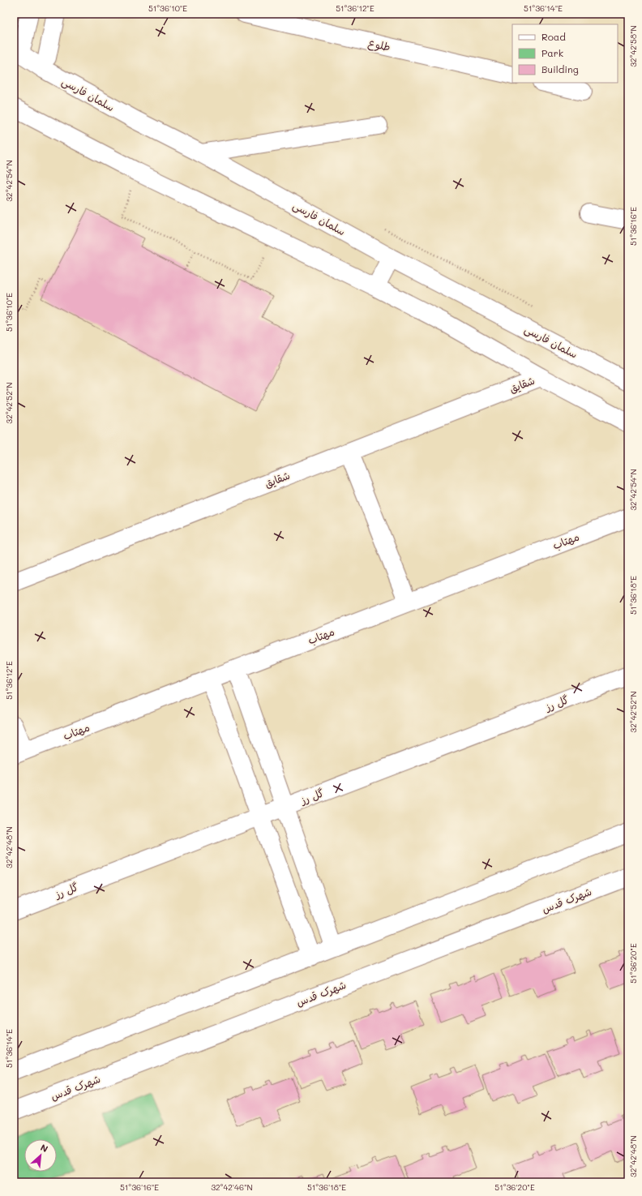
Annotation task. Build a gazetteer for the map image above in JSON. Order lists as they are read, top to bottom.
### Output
{
  "streets": {
    "street": [
      "طلوع",
      "سلمان فارسی",
      "شقايق",
      "مهتاب",
      "گل رز",
      "شهرک قدس"
    ]
  },
  "legend": ["Road", "Park", "Building"],
  "north": "top right",
  "coordinates": [
    "51°36'10\"E",
    "51°36'12\"E",
    "51°36'14\"E",
    "32°42'58\"N",
    "32°42'54\"N",
    "51°36'16\"E",
    "32°42'52\"N",
    "51°36'18\"E",
    "32°42'48\"N",
    "51°36'20\"E",
    "32°42'46\"N"
  ]
}
